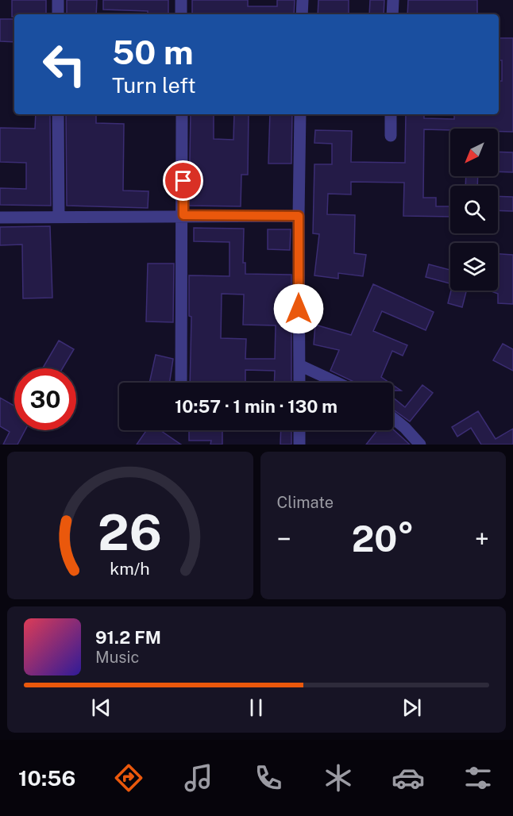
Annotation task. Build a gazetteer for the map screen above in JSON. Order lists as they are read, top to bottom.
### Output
{
  "north": "bottom left",
  "page": {
    "turn": ["50 m", "Turn left"],
    "limit": "30",
    "trip": "10:57 · 1 min · 130 m",
    "tile": "Climate",
    "heat": ["−", "20°", "+"],
    "song": ["91.2 FM", "Music"],
    "tabs": "10:56",
    "gauge": ["26", "km/h"]
  }
}
